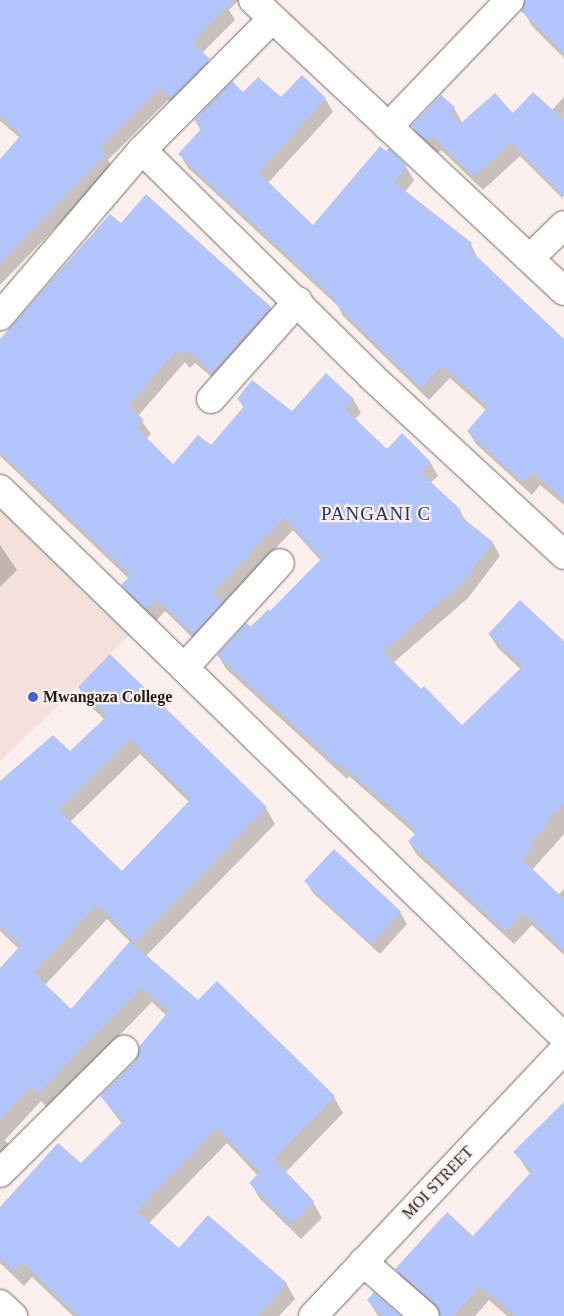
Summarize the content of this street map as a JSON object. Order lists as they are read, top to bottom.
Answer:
{
  "streets": {
    "street": ["MOI STREET"]
  },
  "districts": ["PANGANI C"],
  "places": ["Mwangaza College"]
}
